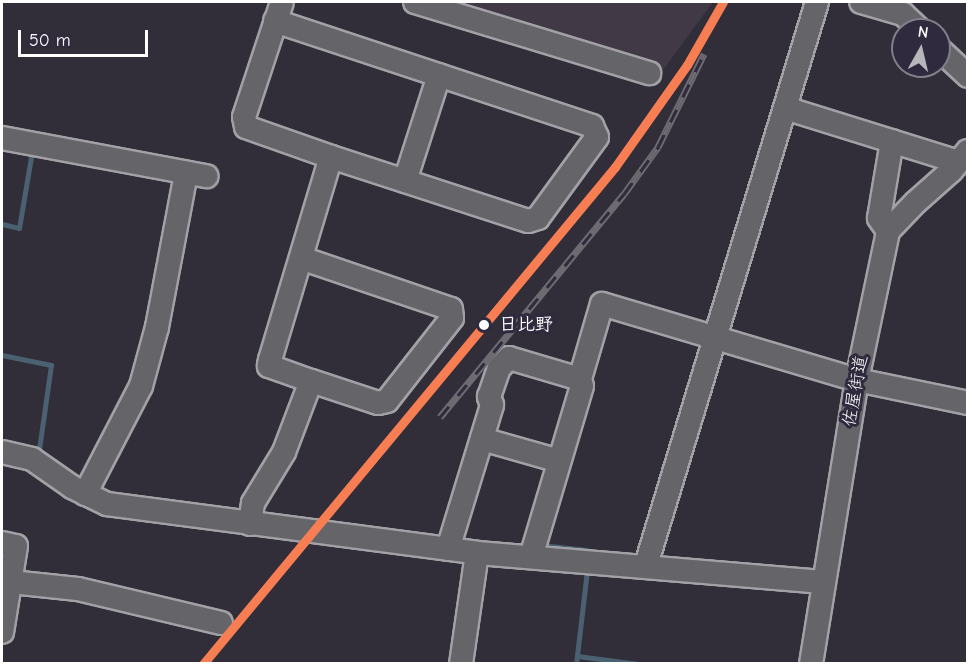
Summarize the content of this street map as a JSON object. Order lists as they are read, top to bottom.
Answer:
{
  "streets": {
    "street": ["佐屋街道"]
  },
  "places": ["日比野"],
  "scale_bar": "50 m",
  "north": "top"
}
